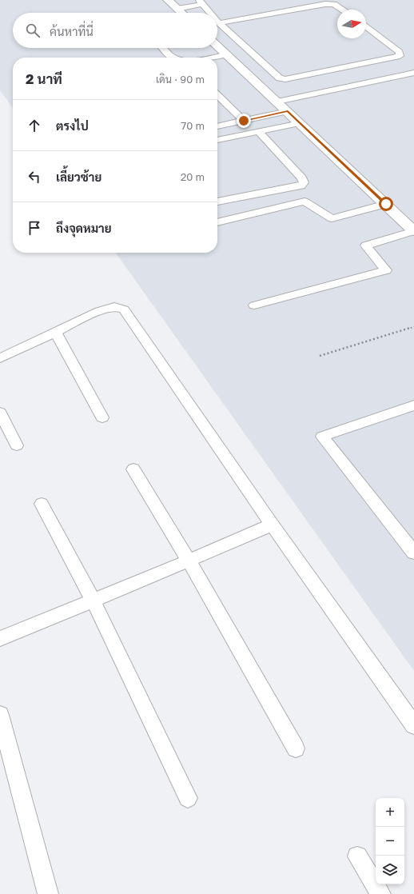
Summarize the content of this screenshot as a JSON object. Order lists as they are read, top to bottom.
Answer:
{
  "north": "right",
  "page": {
    "search": "ค้นหาที่นี่",
    "heading": ["2 นาที", "เดิน · 90 m"],
    "list": [
      ["ตรงไป", "70 m"],
      ["เลี้ยวซ้าย", "20 m"],
      "ถึงจุดหมาย"
    ],
    "map_buttons": ["+", "−"]
  }
}
